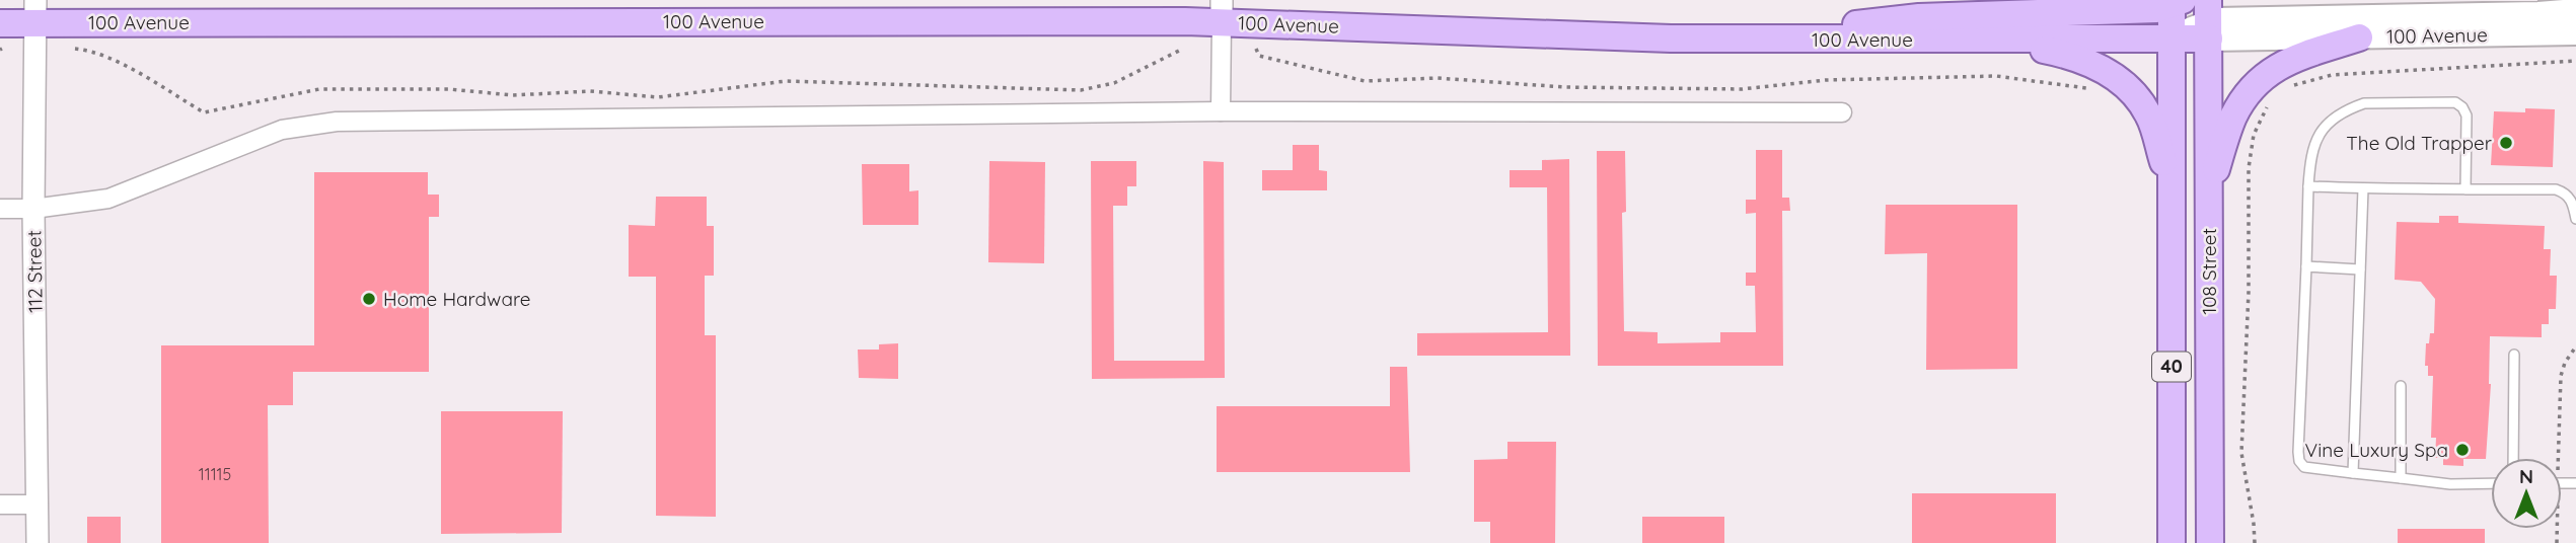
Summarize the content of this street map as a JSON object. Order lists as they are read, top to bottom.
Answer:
{
  "streets": {
    "main road": ["100 Avenue", "108 Street", "40"],
    "street": ["112 Street"]
  },
  "crossings": [
    ["100 Avenue", "112 Street"],
    ["100 Avenue", "108 Street"]
  ],
  "places": ["The Old Trapper", "Home Hardware", "Vine Luxury Spa"],
  "house_numbers": ["11115"],
  "north": "top"
}
